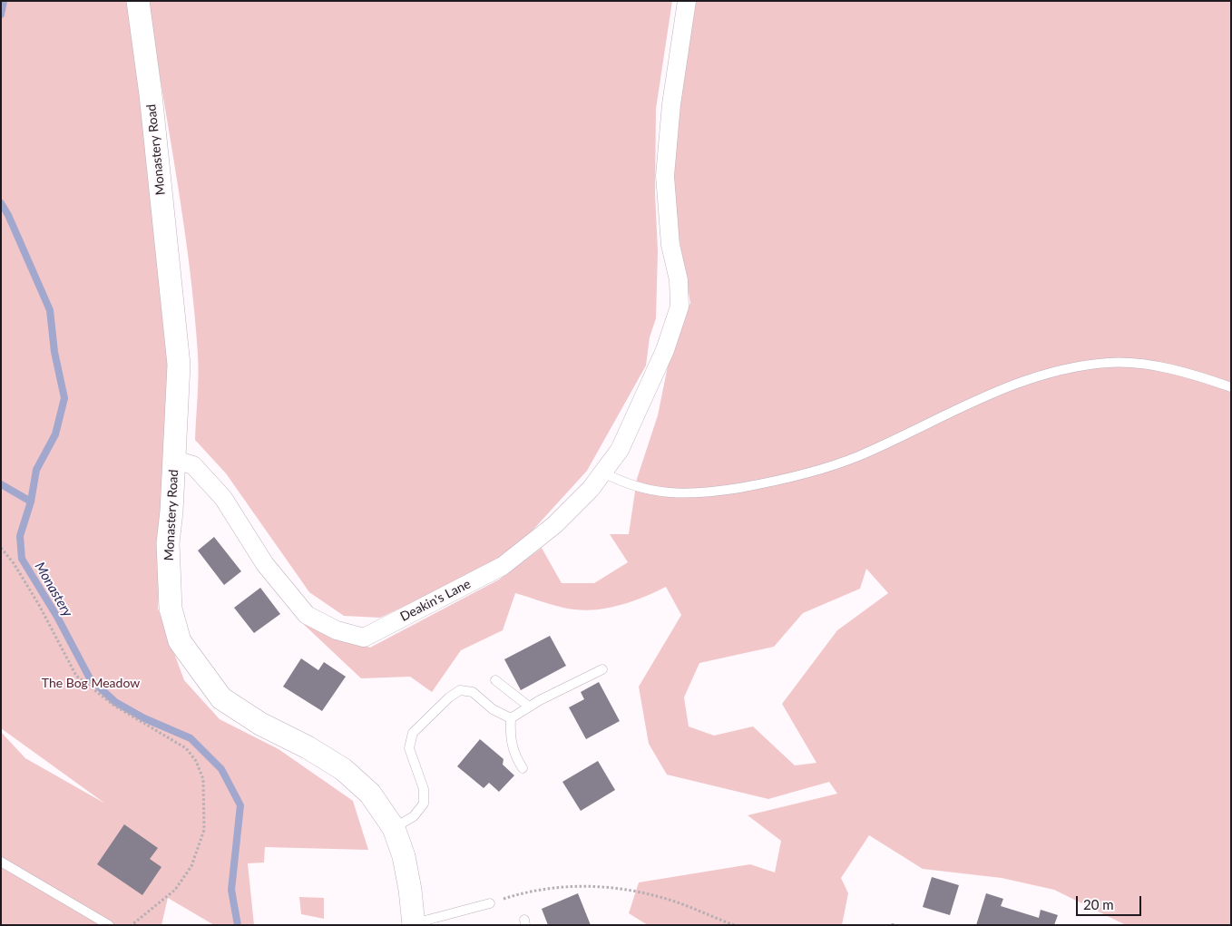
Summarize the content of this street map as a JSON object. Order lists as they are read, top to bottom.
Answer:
{
  "streets": {
    "street": ["Monastery Road", "Deakin's Lane"]
  },
  "crossings": [
    ["Monastery Road", "Deakin's Lane"]
  ],
  "water": ["Monastery"],
  "parks": ["The Bog Meadow"],
  "scale_bar": "20 m"
}
